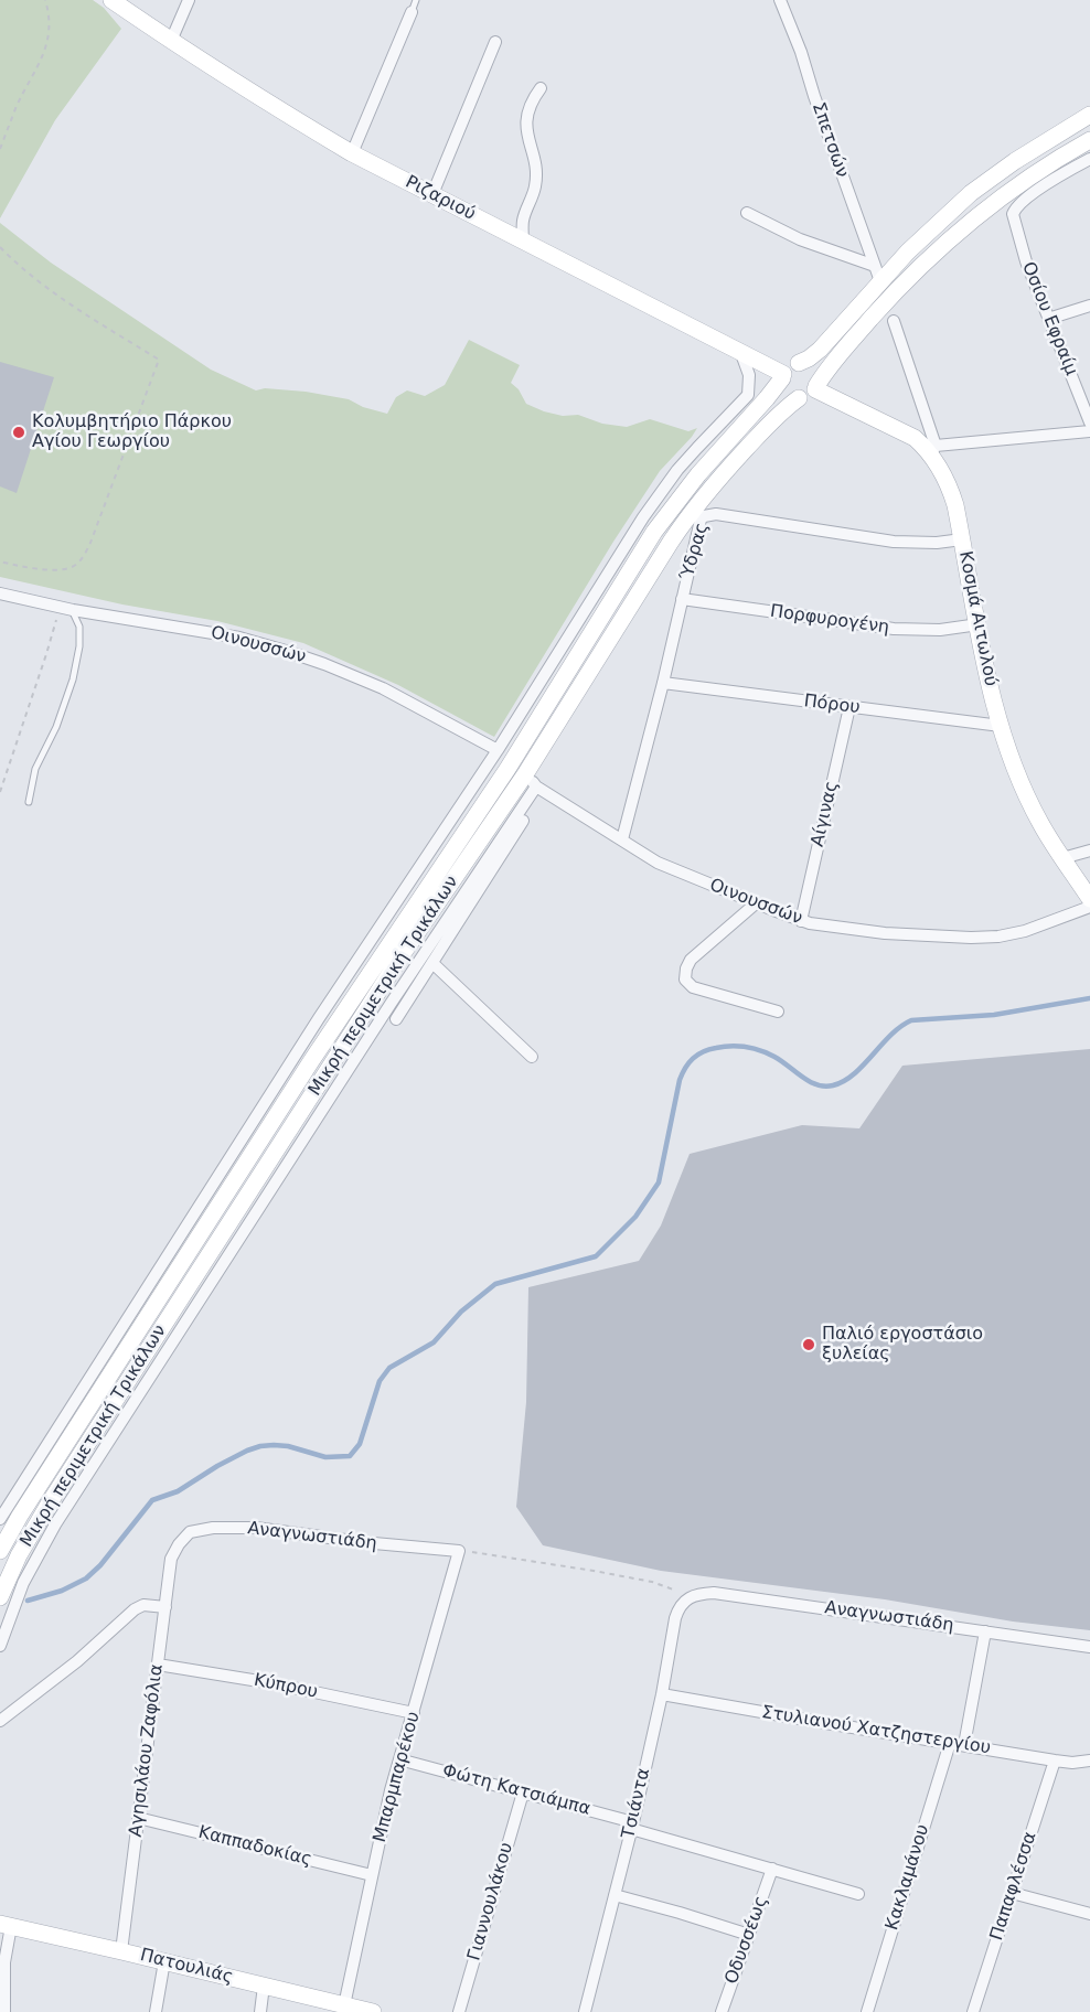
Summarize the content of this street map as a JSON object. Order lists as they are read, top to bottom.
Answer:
{
  "streets": {
    "main road": [
      "Ριζαριού",
      "Κοσμά Αιτωλού",
      "Μικρή περιμετρική Τρικάλων",
      "Πατουλιάς"
    ],
    "street": [
      "Σπετσών",
      "Οσίου Εφραίμ",
      "Ύδρας",
      "Πορφυρογένη",
      "Οινουσσών",
      "Πόρου",
      "Αίγινας",
      "Αναγνωστιάδη",
      "Κύπρου",
      "Στυλιανού Χατζηστεργίου",
      "Αγησιλάου Ζαφόλια",
      "Μπαρμπαρέκου",
      "Φώτη Κατσιάμπα",
      "Τσιάντα",
      "Καππαδοκίας",
      "Κακλαμάνου",
      "Παπαφλέσσα",
      "Γιαννουλάκου",
      "Οδυσσέως"
    ]
  },
  "crossings": [
    ["Σπετσών", "Μικρή περιμετρική Τρικάλων"],
    ["Ριζαριού", "Κοσμά Αιτωλού"],
    ["Ριζαριού", "Μικρή περιμετρική Τρικάλων"],
    ["Ύδρας", "Κοσμά Αιτωλού"],
    ["Ύδρας", "Πορφυρογένη"],
    ["Ύδρας", "Οινουσσών"],
    ["Ύδρας", "Πόρου"],
    ["Κοσμά Αιτωλού", "Πορφυρογένη"],
    ["Κοσμά Αιτωλού", "Πόρου"],
    ["Κοσμά Αιτωλού", "Μικρή περιμετρική Τρικάλων"],
    ["Οινουσσών", "Αίγινας"],
    ["Οινουσσών", "Μικρή περιμετρική Τρικάλων"],
    ["Πόρου", "Αίγινας"],
    ["Αναγνωστιάδη", "Αγησιλάου Ζαφόλια"],
    ["Αναγνωστιάδη", "Μπαρμπαρέκου"],
    ["Αναγνωστιάδη", "Τσιάντα"],
    ["Κύπρου", "Αγησιλάου Ζαφόλια"],
    ["Κύπρου", "Μπαρμπαρέκου"],
    ["Στυλιανού Χατζηστεργίου", "Τσιάντα"],
    ["Στυλιανού Χατζηστεργίου", "Κακλαμάνου"],
    ["Στυλιανού Χατζηστεργίου", "Παπαφλέσσα"],
    ["Αγησιλάου Ζαφόλια", "Καππαδοκίας"],
    ["Αγησιλάου Ζαφόλια", "Πατουλιάς"],
    ["Μπαρμπαρέκου", "Φώτη Κατσιάμπα"],
    ["Μπαρμπαρέκου", "Καππαδοκίας"],
    ["Μπαρμπαρέκου", "Πατουλιάς"],
    ["Φώτη Κατσιάμπα", "Τσιάντα"],
    ["Φώτη Κατσιάμπα", "Γιαννουλάκου"],
    ["Φώτη Κατσιάμπα", "Οδυσσέως"]
  ],
  "places": ["Κολυμβητήριο Πάρκου Αγίου Γεωργίου", "Παλιό εργοστάσιο ξυλείας"]
}
